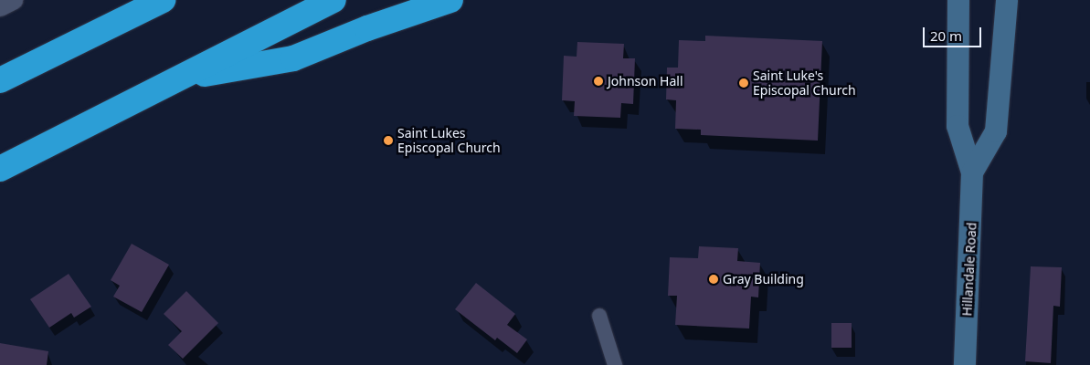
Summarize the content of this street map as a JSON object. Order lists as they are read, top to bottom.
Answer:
{
  "streets": {
    "main road": ["Hillandale Road"]
  },
  "places": [
    "Johnson Hall",
    "Saint Luke's Episcopal Church",
    "Saint Lukes Episcopal Church",
    "Gray Building"
  ],
  "scale_bar": "20 m"
}
